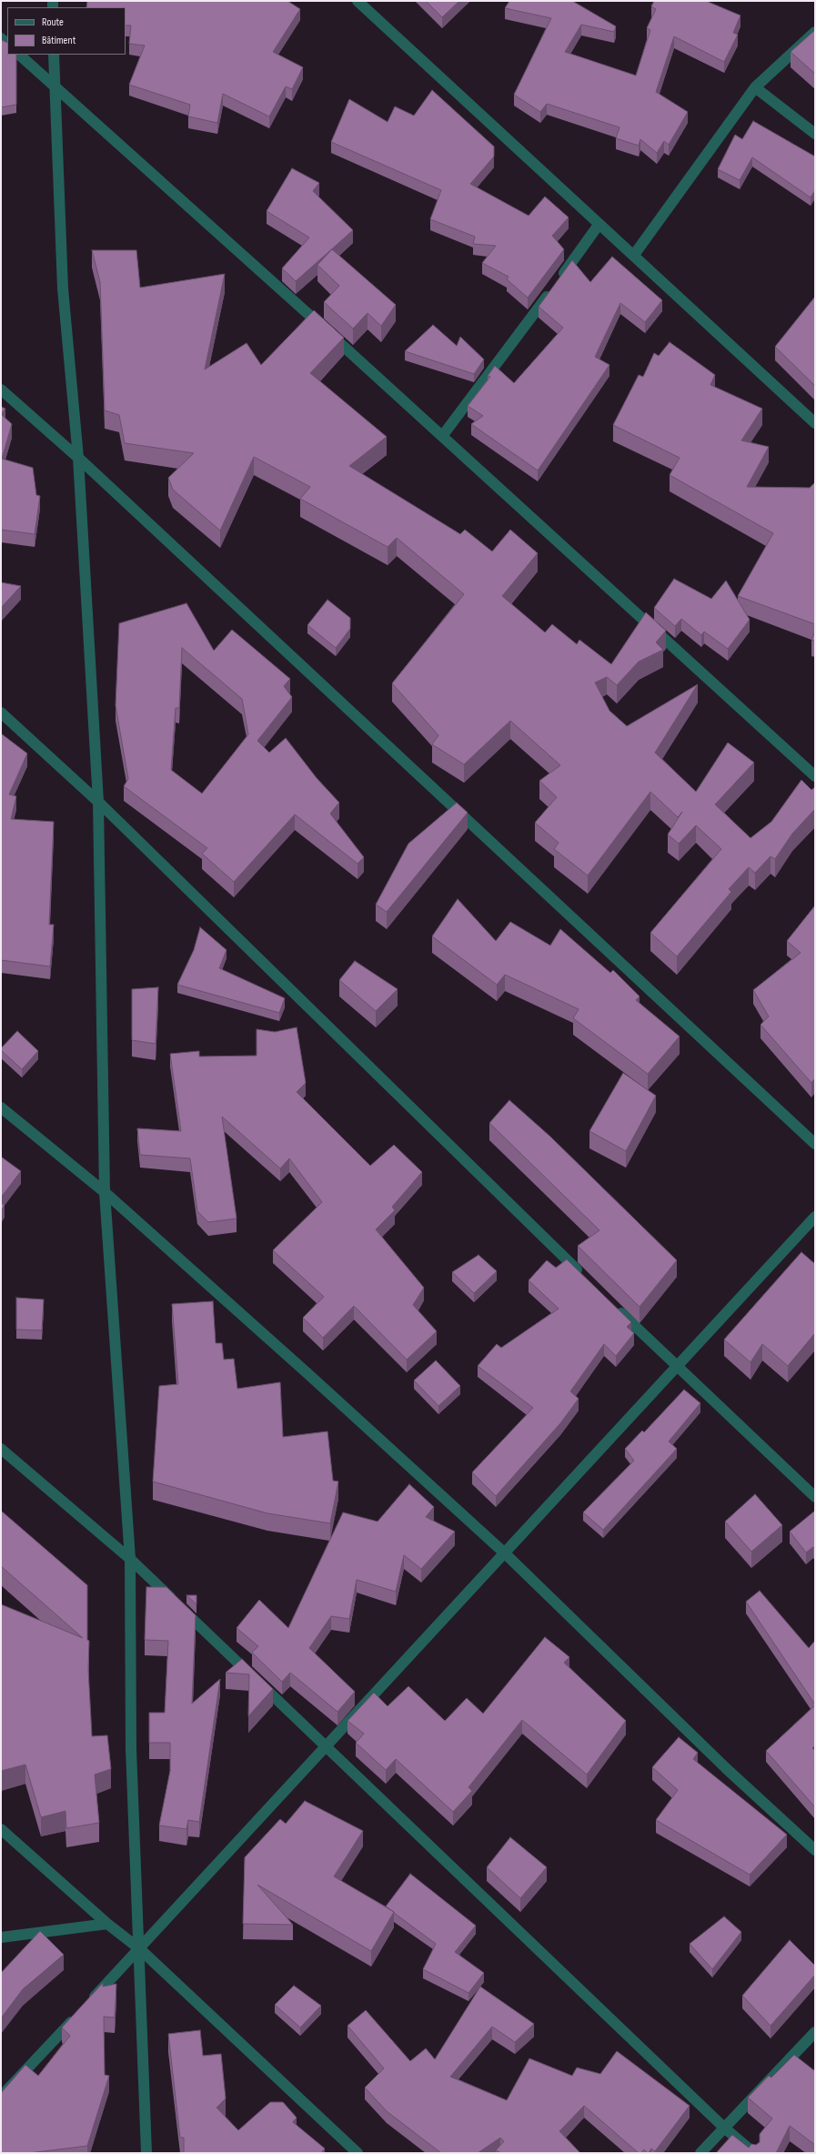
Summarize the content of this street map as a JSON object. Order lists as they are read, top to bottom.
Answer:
{
  "legend": ["Route", "Bâtiment"]
}
